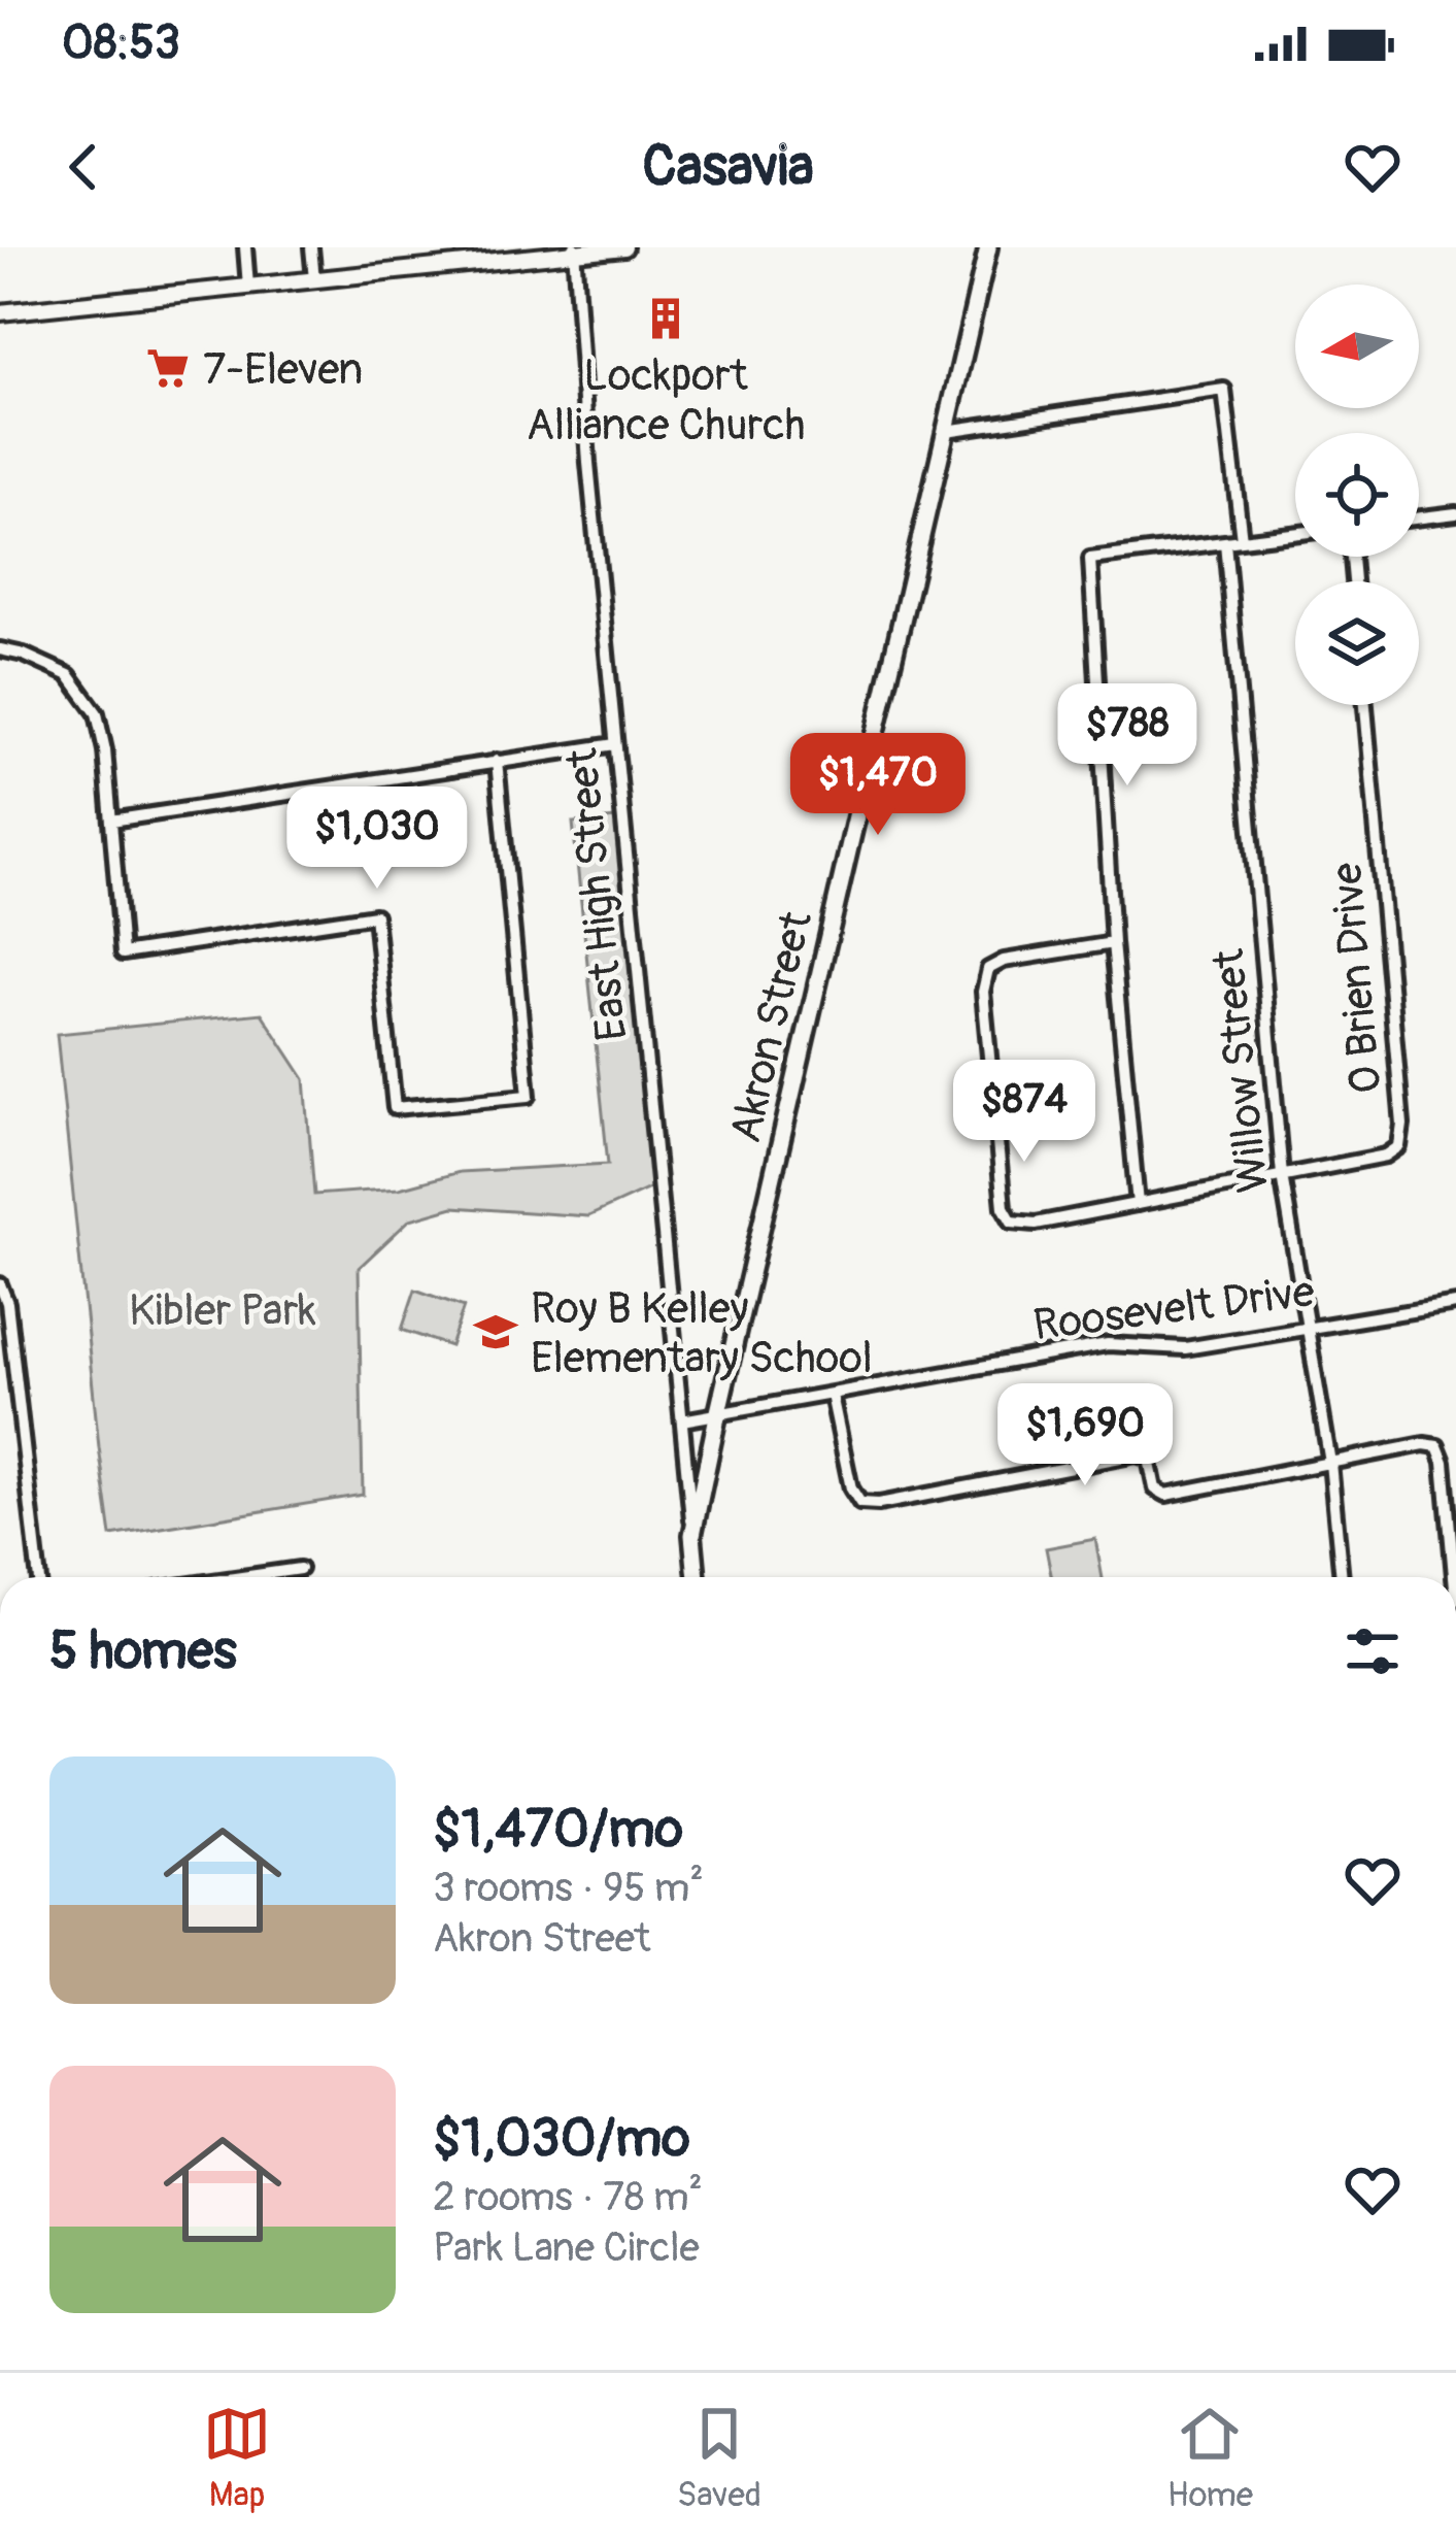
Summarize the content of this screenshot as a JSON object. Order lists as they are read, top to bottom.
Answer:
{
  "streets": {
    "main road": ["Akron Street"],
    "street": [
      "East High Street",
      "O Brien Drive",
      "Willow Street",
      "Roosevelt Drive"
    ]
  },
  "crossings": [
    ["East High Street", "Akron Street"],
    ["East High Street", "Roosevelt Drive"],
    ["O Brien Drive", "Willow Street"],
    ["Akron Street", "Roosevelt Drive"],
    ["Willow Street", "Roosevelt Drive"]
  ],
  "parks": ["Kibler Park"],
  "places": {
    "building": ["Lockport Alliance Church"],
    "supermarket": ["7-Eleven"],
    "school or university": ["Roy B Kelley Elementary School"]
  },
  "north": "left",
  "page": {
    "status": "08:53",
    "header": "Casavia",
    "price": [
      "$788",
      "$1,470",
      "$1,030",
      "$874",
      "$1,690"
    ],
    "heading": "5 homes",
    "list": [
      {
        "name": "$1,470/mo",
        "note": "3 rooms · 95 m² · Akron Street"
      },
      {
        "name": "$1,030/mo",
        "note": "2 rooms · 78 m² · Park Lane Circle"
      }
    ],
    "tabs": ["Map", "Saved", "Home"]
  }
}
